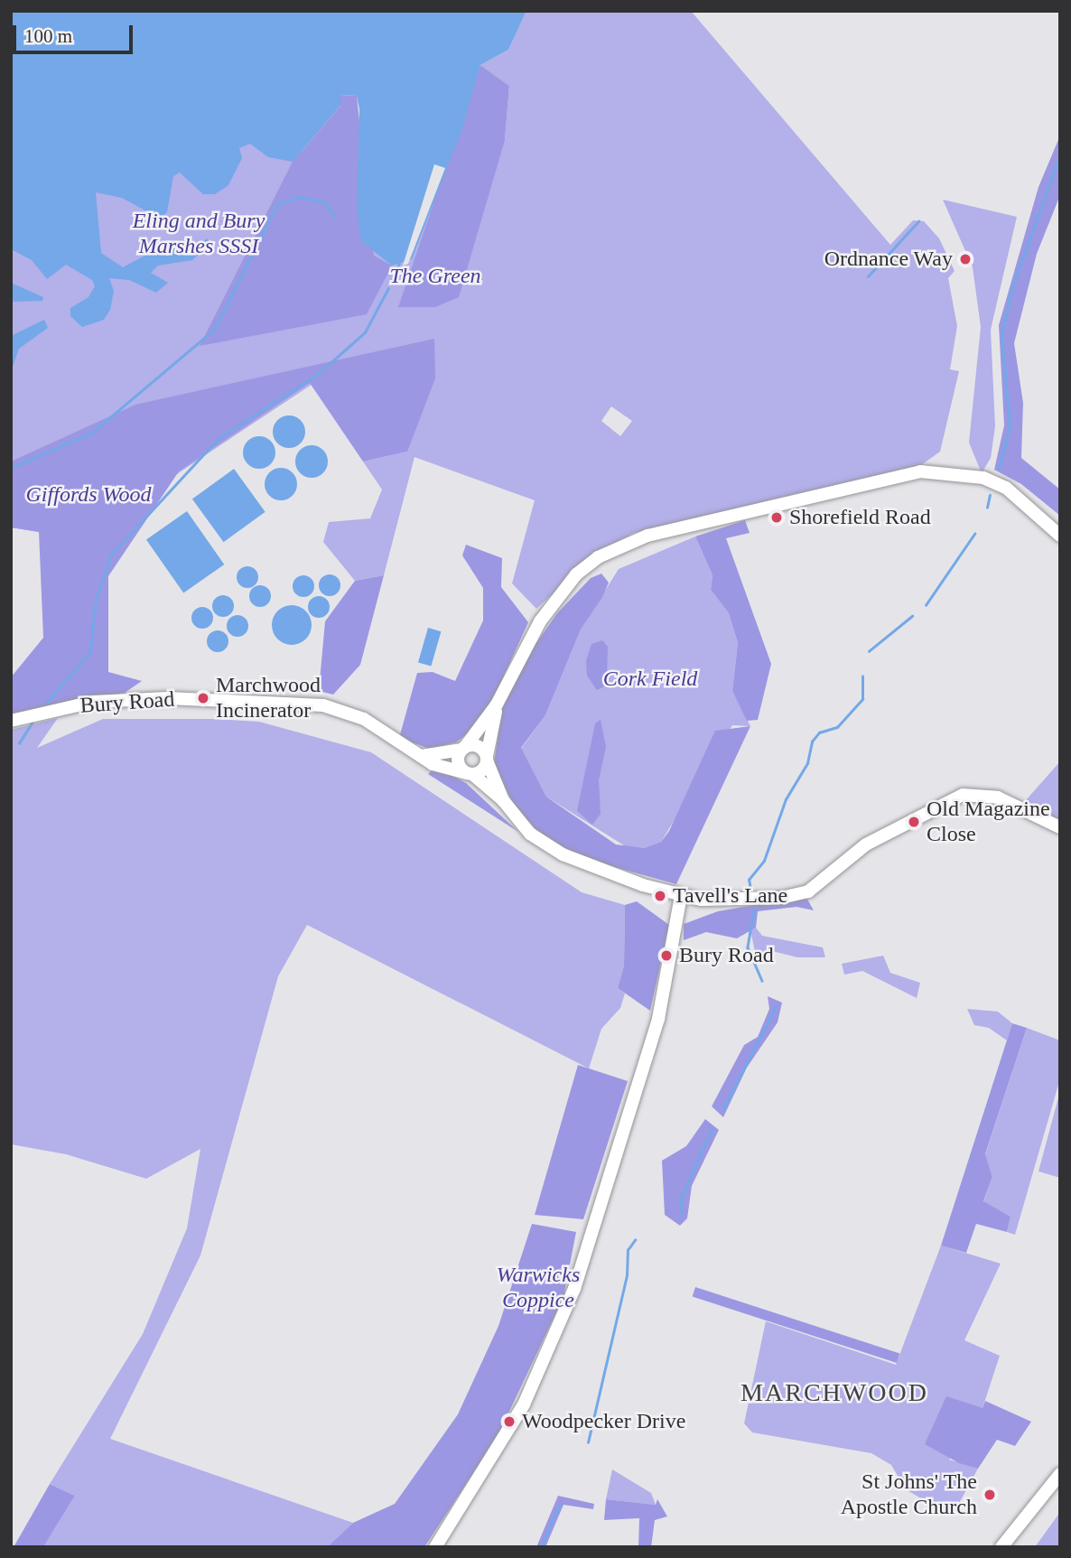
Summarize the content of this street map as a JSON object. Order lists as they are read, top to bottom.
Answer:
{
  "streets": {
    "street": ["Bury Road"]
  },
  "districts": ["MARCHWOOD"],
  "parks": [
    "Eling and Bury Marshes SSSI",
    "The Green",
    "Giffords Wood",
    "Cork Field",
    "Warwicks Coppice"
  ],
  "places": [
    "Ordnance Way",
    "Shorefield Road",
    "Marchwood Incinerator",
    "Old Magazine Close",
    "Tavell's Lane",
    "Bury Road",
    "Woodpecker Drive",
    "St Johns' The Apostle Church"
  ],
  "scale_bar": "100 m"
}
